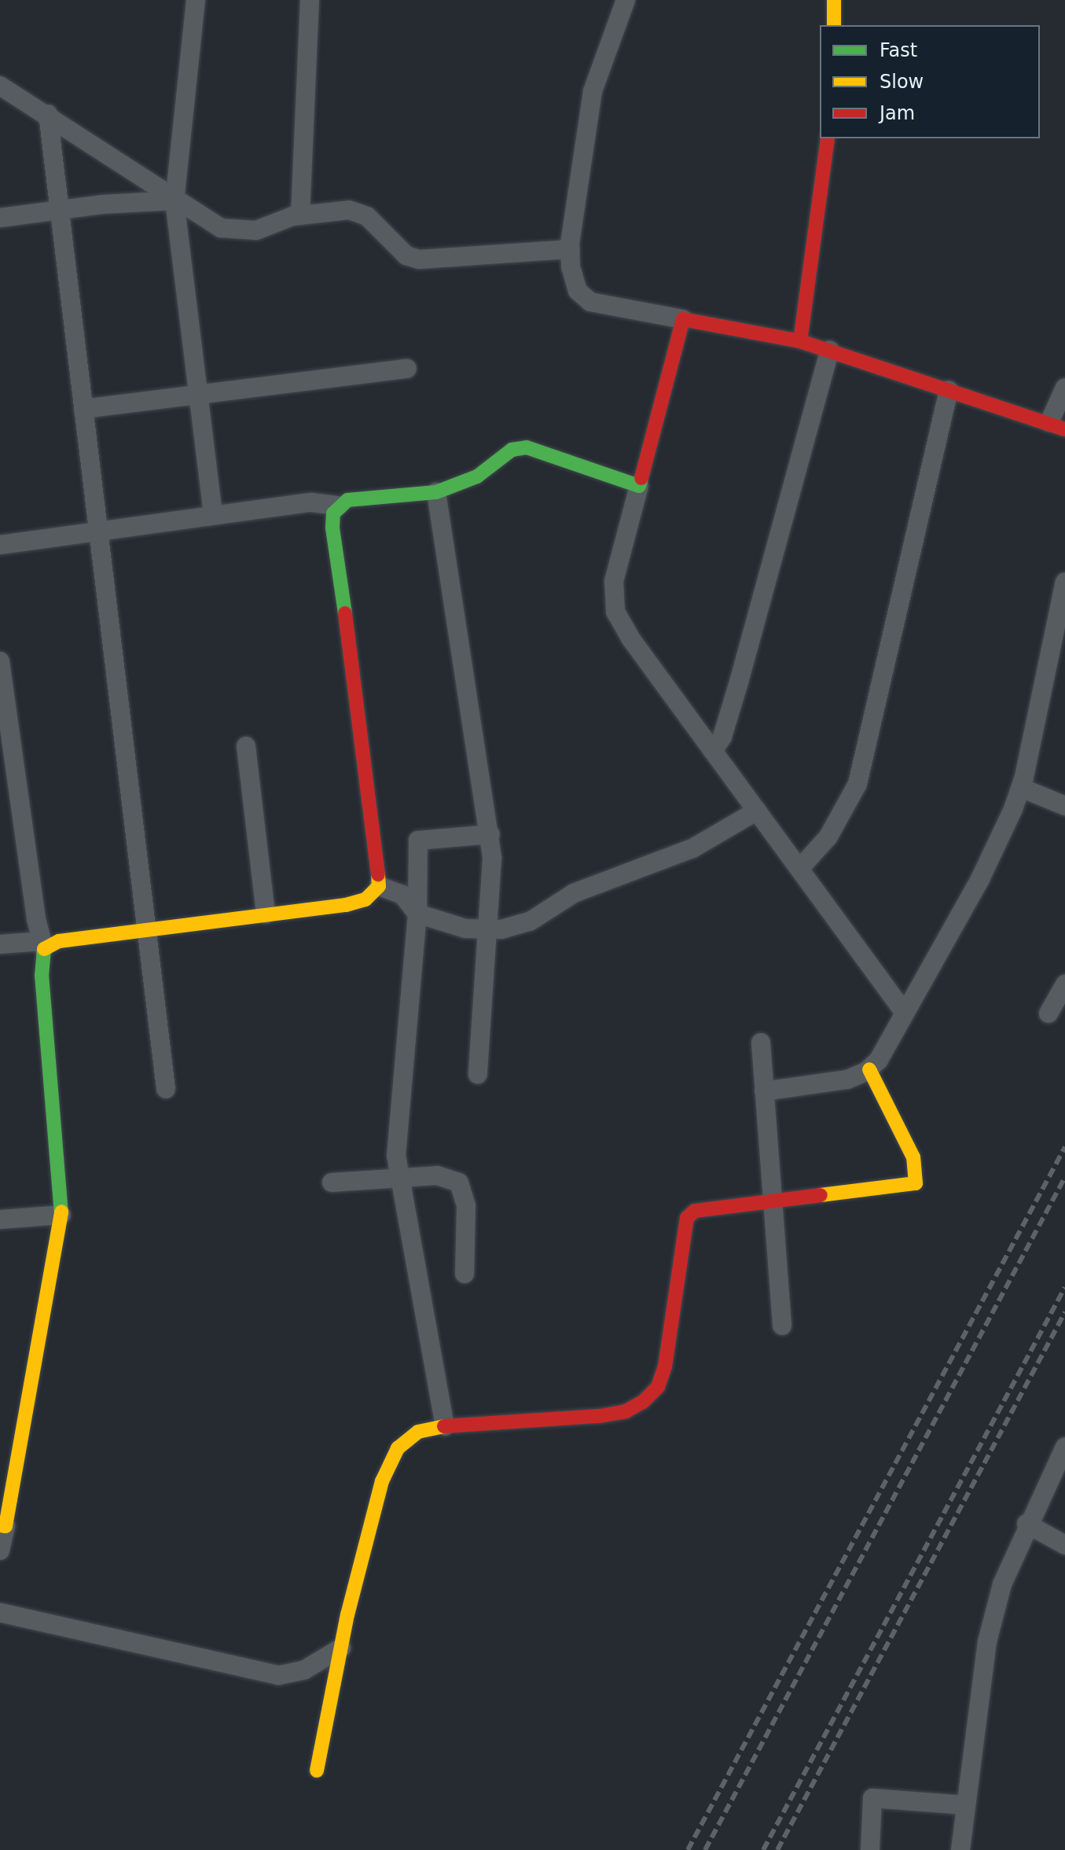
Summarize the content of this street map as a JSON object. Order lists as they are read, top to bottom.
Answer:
{
  "legend": ["Fast", "Slow", "Jam"]
}
